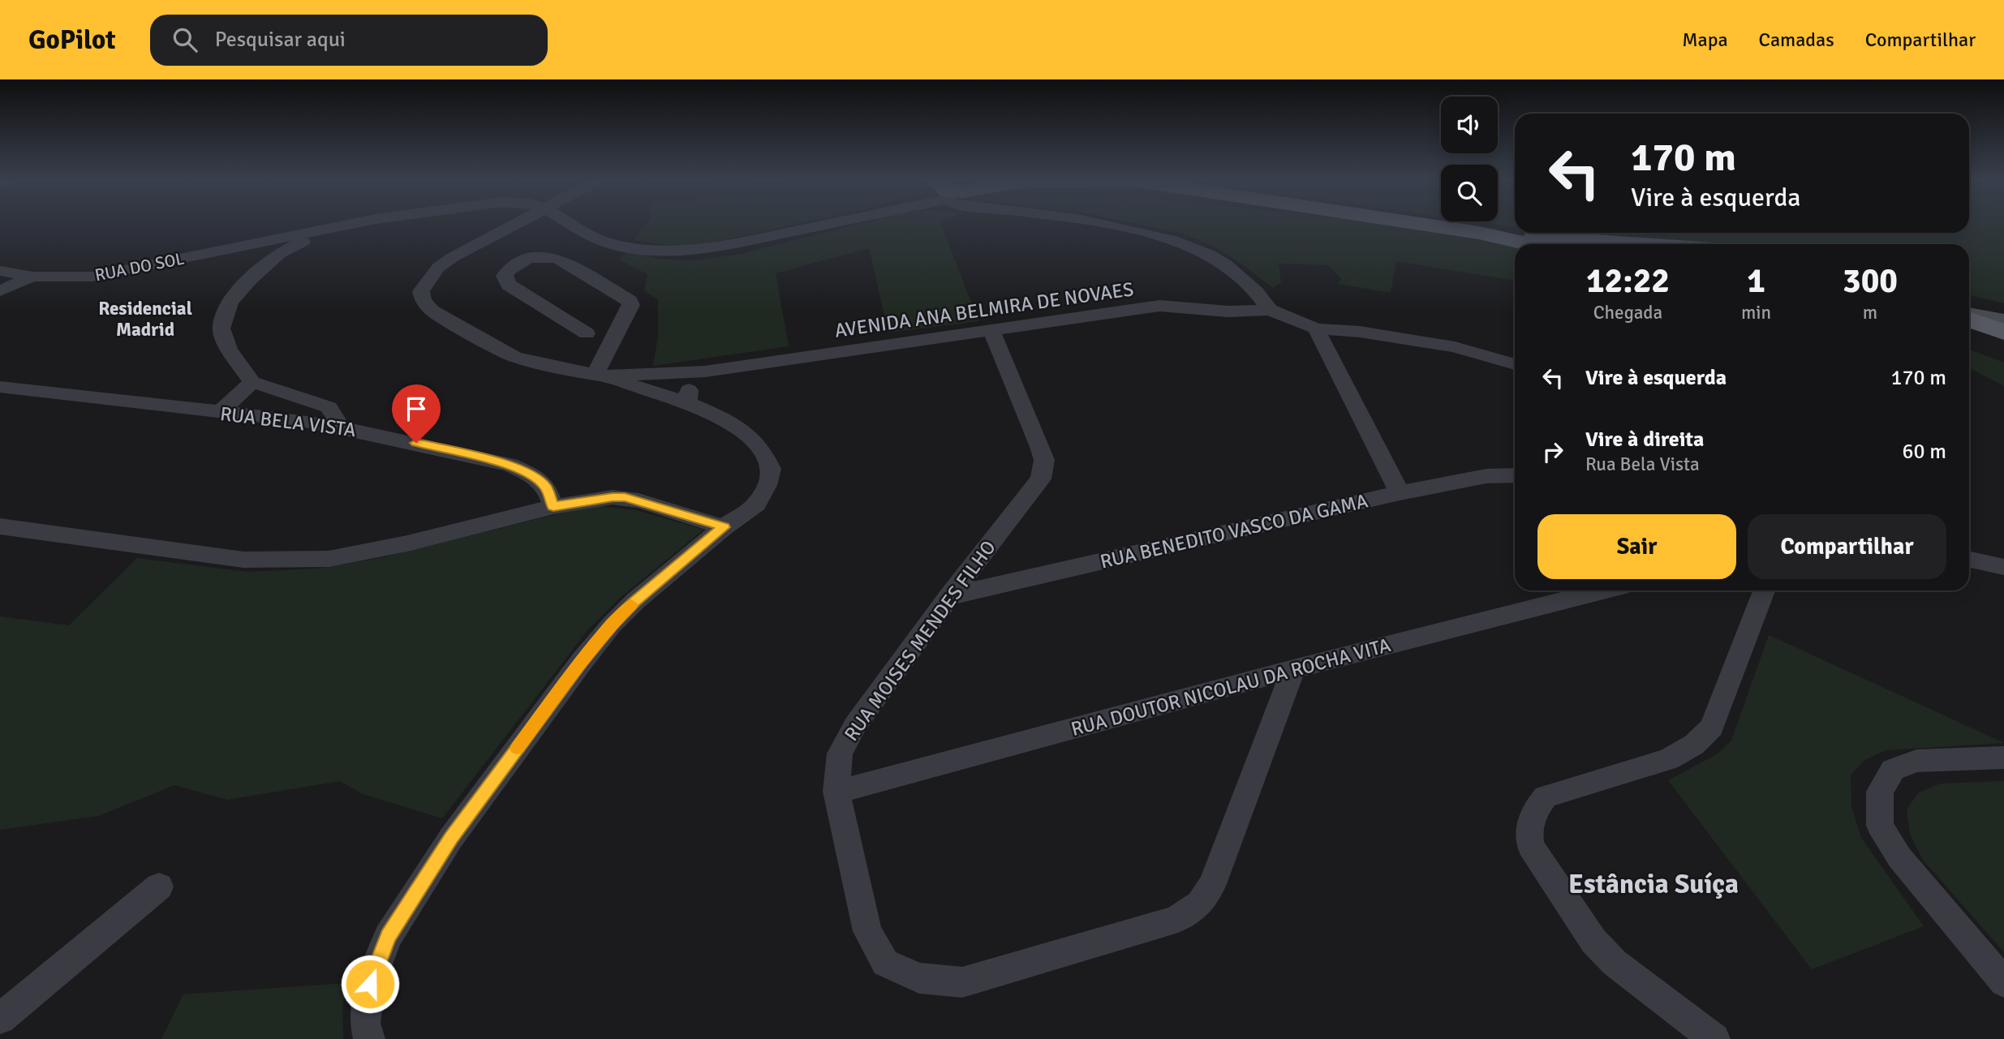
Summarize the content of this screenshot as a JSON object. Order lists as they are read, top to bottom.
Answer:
{
  "streets": {
    "street": [
      "RUA DO SOL",
      "AVENIDA ANA BELMIRA DE NOVAES",
      "RUA BELA VISTA",
      "RUA BENEDITO VASCO DA GAMA",
      "RUA MOISES MENDES FILHO",
      "RUA DOUTOR NICOLAU DA ROCHA VITA"
    ]
  },
  "crossings": [
    ["AVENIDA ANA BELMIRA DE NOVAES", "RUA MOISES MENDES FILHO"],
    ["RUA BENEDITO VASCO DA GAMA", "RUA MOISES MENDES FILHO"],
    ["RUA MOISES MENDES FILHO", "RUA DOUTOR NICOLAU DA ROCHA VITA"]
  ],
  "districts": ["Residencial Madrid", "Estância Suíça"],
  "page": {
    "header": "GoPilot",
    "search": "Pesquisar aqui",
    "nav": ["Mapa", "Camadas", "Compartilhar"],
    "turn": ["170 m", "Vire à esquerda"],
    "eta": [
      "12:22",
      "Chegada",
      "1",
      "min",
      "300",
      "m"
    ],
    "list": [
      {
        "name": "Vire à esquerda",
        "value": "170 m"
      },
      {
        "name": "Vire à direita",
        "note": "Rua Bela Vista",
        "value": "60 m"
      }
    ],
    "buttons": ["Sair", "Compartilhar"]
  }
}
